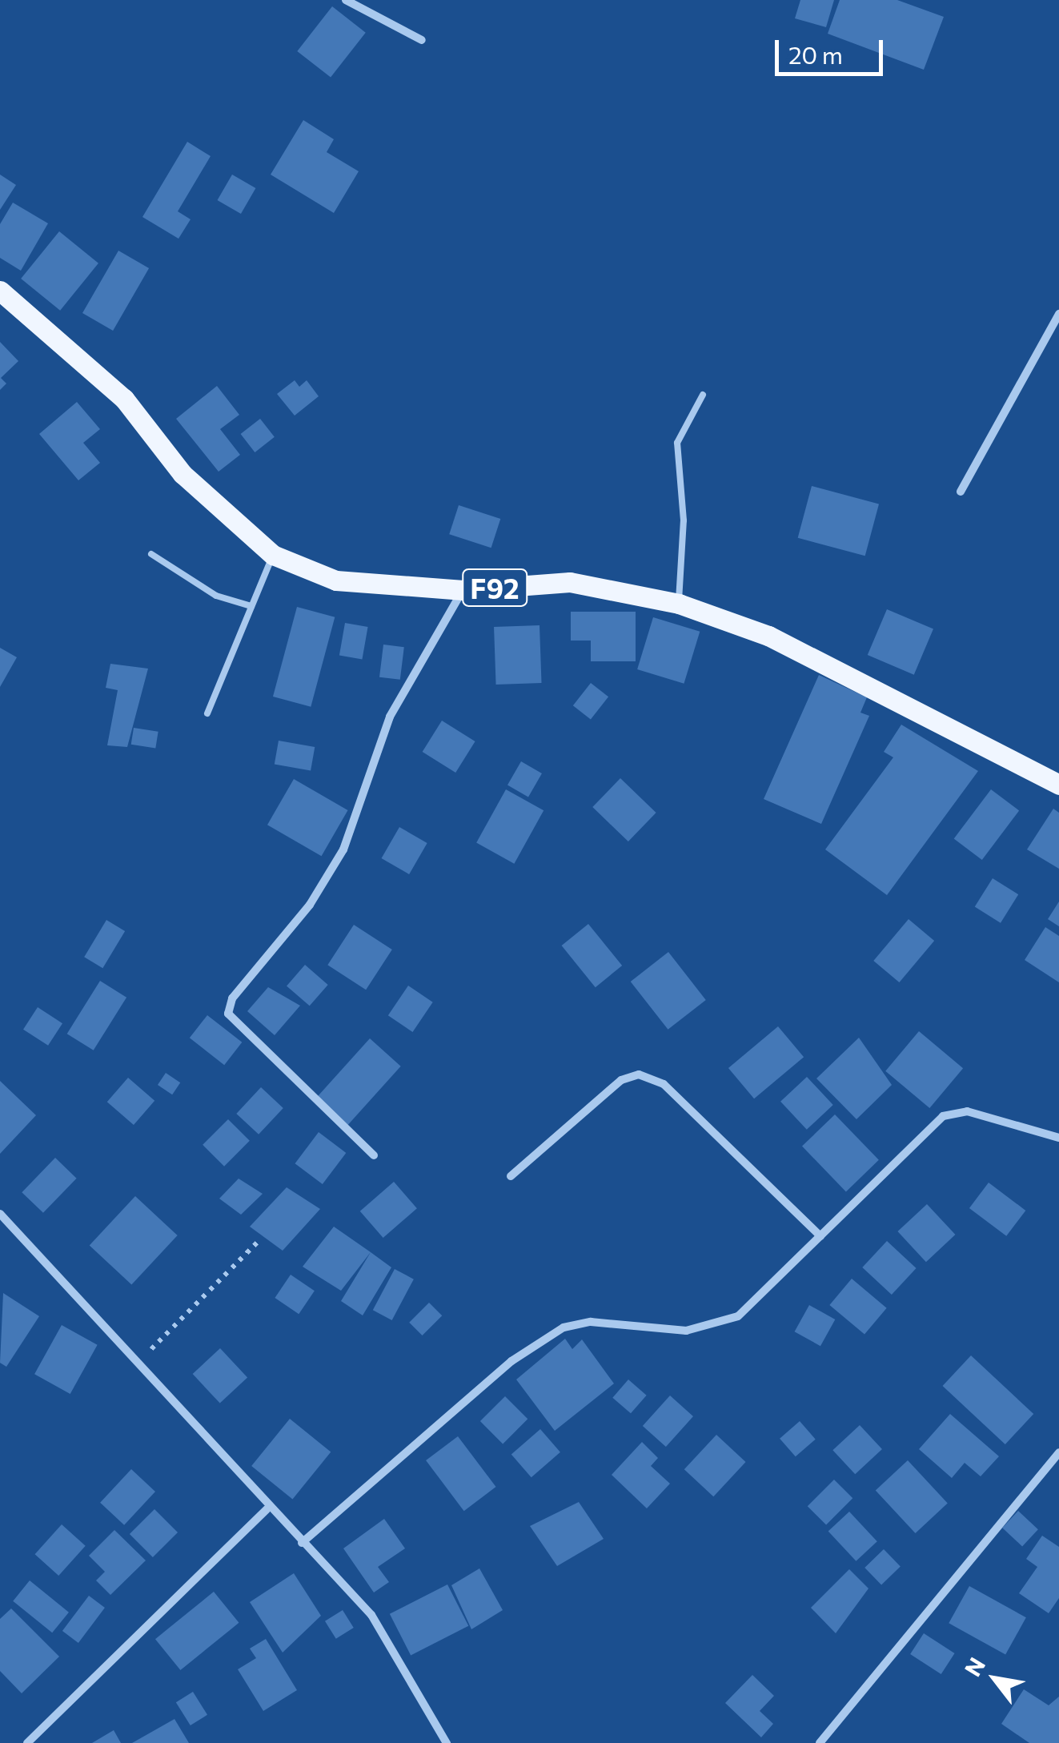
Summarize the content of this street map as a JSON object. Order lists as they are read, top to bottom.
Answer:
{
  "streets": {
    "main road": ["F92"]
  },
  "scale_bar": "20 m",
  "north": "top left"
}
